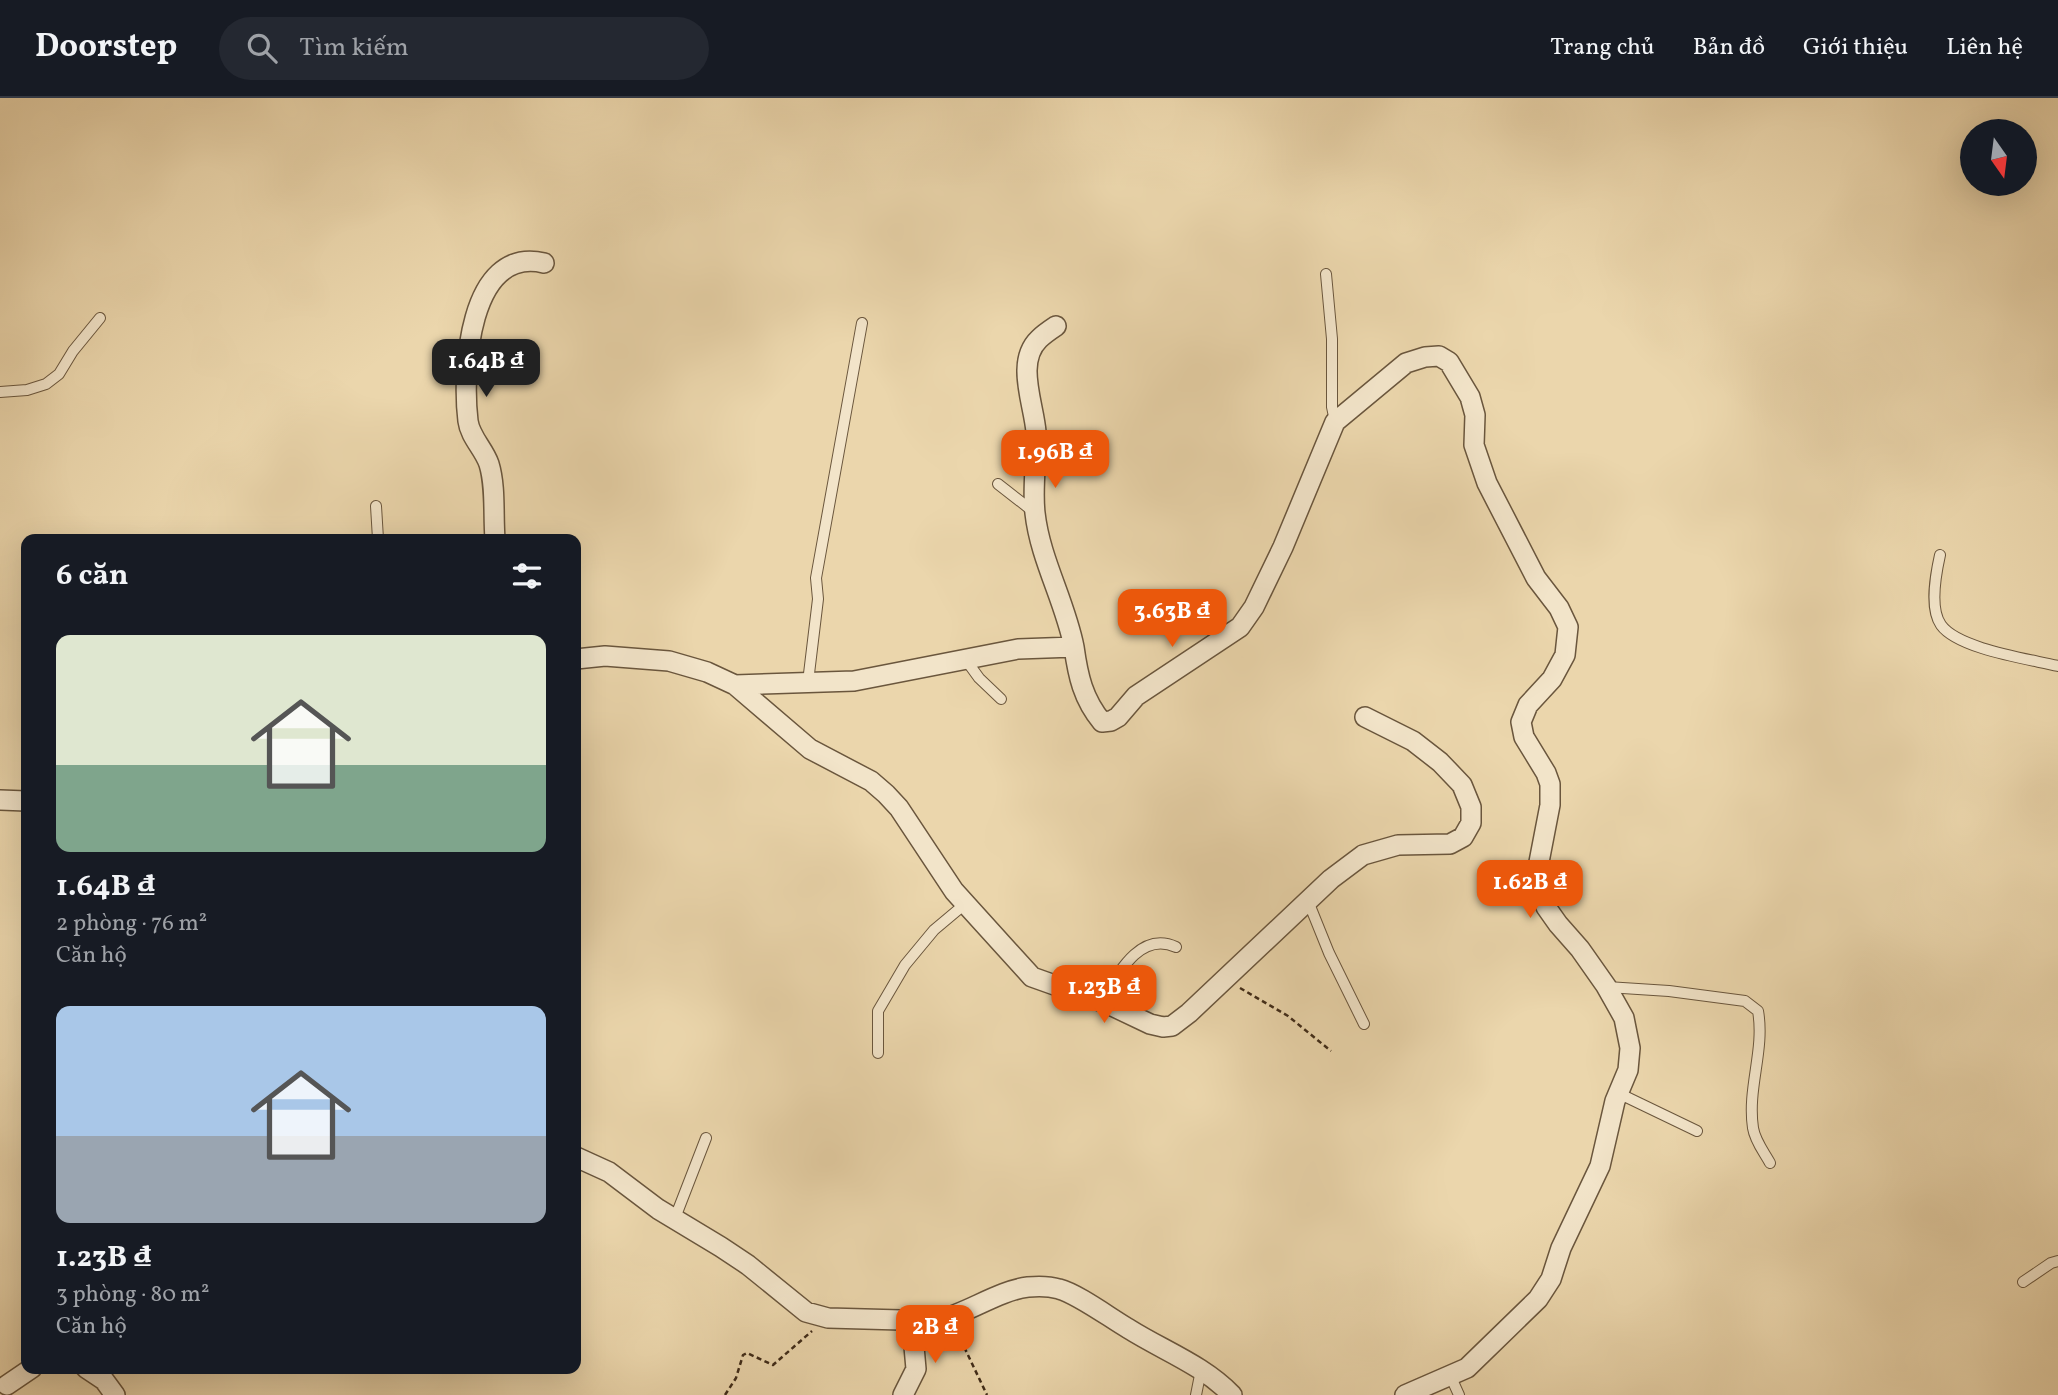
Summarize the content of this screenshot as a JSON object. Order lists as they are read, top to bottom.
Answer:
{
  "north": "bottom",
  "page": {
    "header": "Doorstep",
    "search": "Tìm kiếm",
    "nav": [
      "Trang chủ",
      "Bản đồ",
      "Giới thiệu",
      "Liên hệ"
    ],
    "price": [
      "1.64B ₫",
      "1.96B ₫",
      "3.63B ₫",
      "1.62B ₫",
      "1.23B ₫",
      "2B ₫"
    ],
    "heading": "6 căn",
    "list": [
      {
        "name": "1.64B ₫",
        "note": "2 phòng · 76 m² · Căn hộ"
      },
      {
        "name": "1.23B ₫",
        "note": "3 phòng · 80 m² · Căn hộ"
      }
    ]
  }
}
